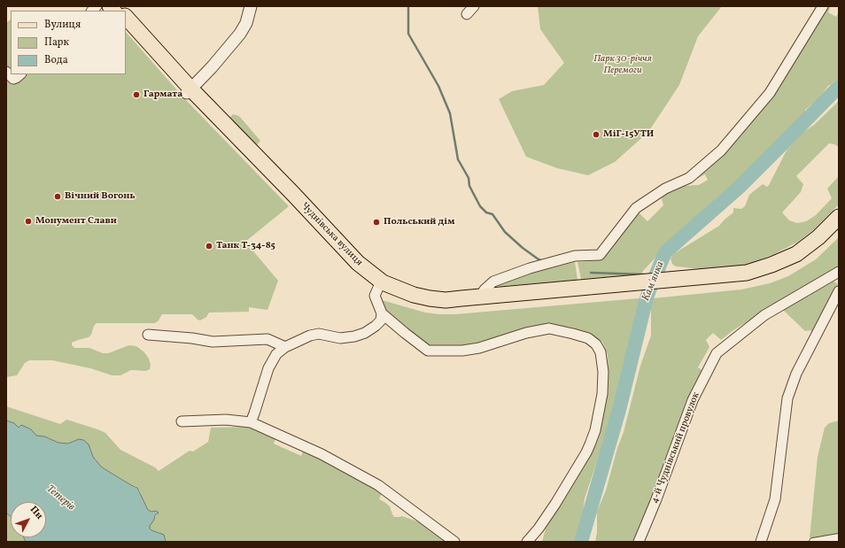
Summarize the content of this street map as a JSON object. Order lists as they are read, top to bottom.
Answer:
{
  "streets": {
    "main road": ["Чуднівська вулиця"],
    "street": ["4-й Чуднівський провулок"]
  },
  "water": ["Кам'янка", "Тетерів"],
  "parks": ["Парк 30-річчя Перемоги"],
  "places": [
    "Гармата",
    "МіГ-15УТИ",
    "Вічний Вогонь",
    "Монумент Слави",
    "Польський дім",
    "Танк Т-34-85"
  ],
  "legend": ["Вулиця", "Парк", "Вода"],
  "north": "top right"
}
